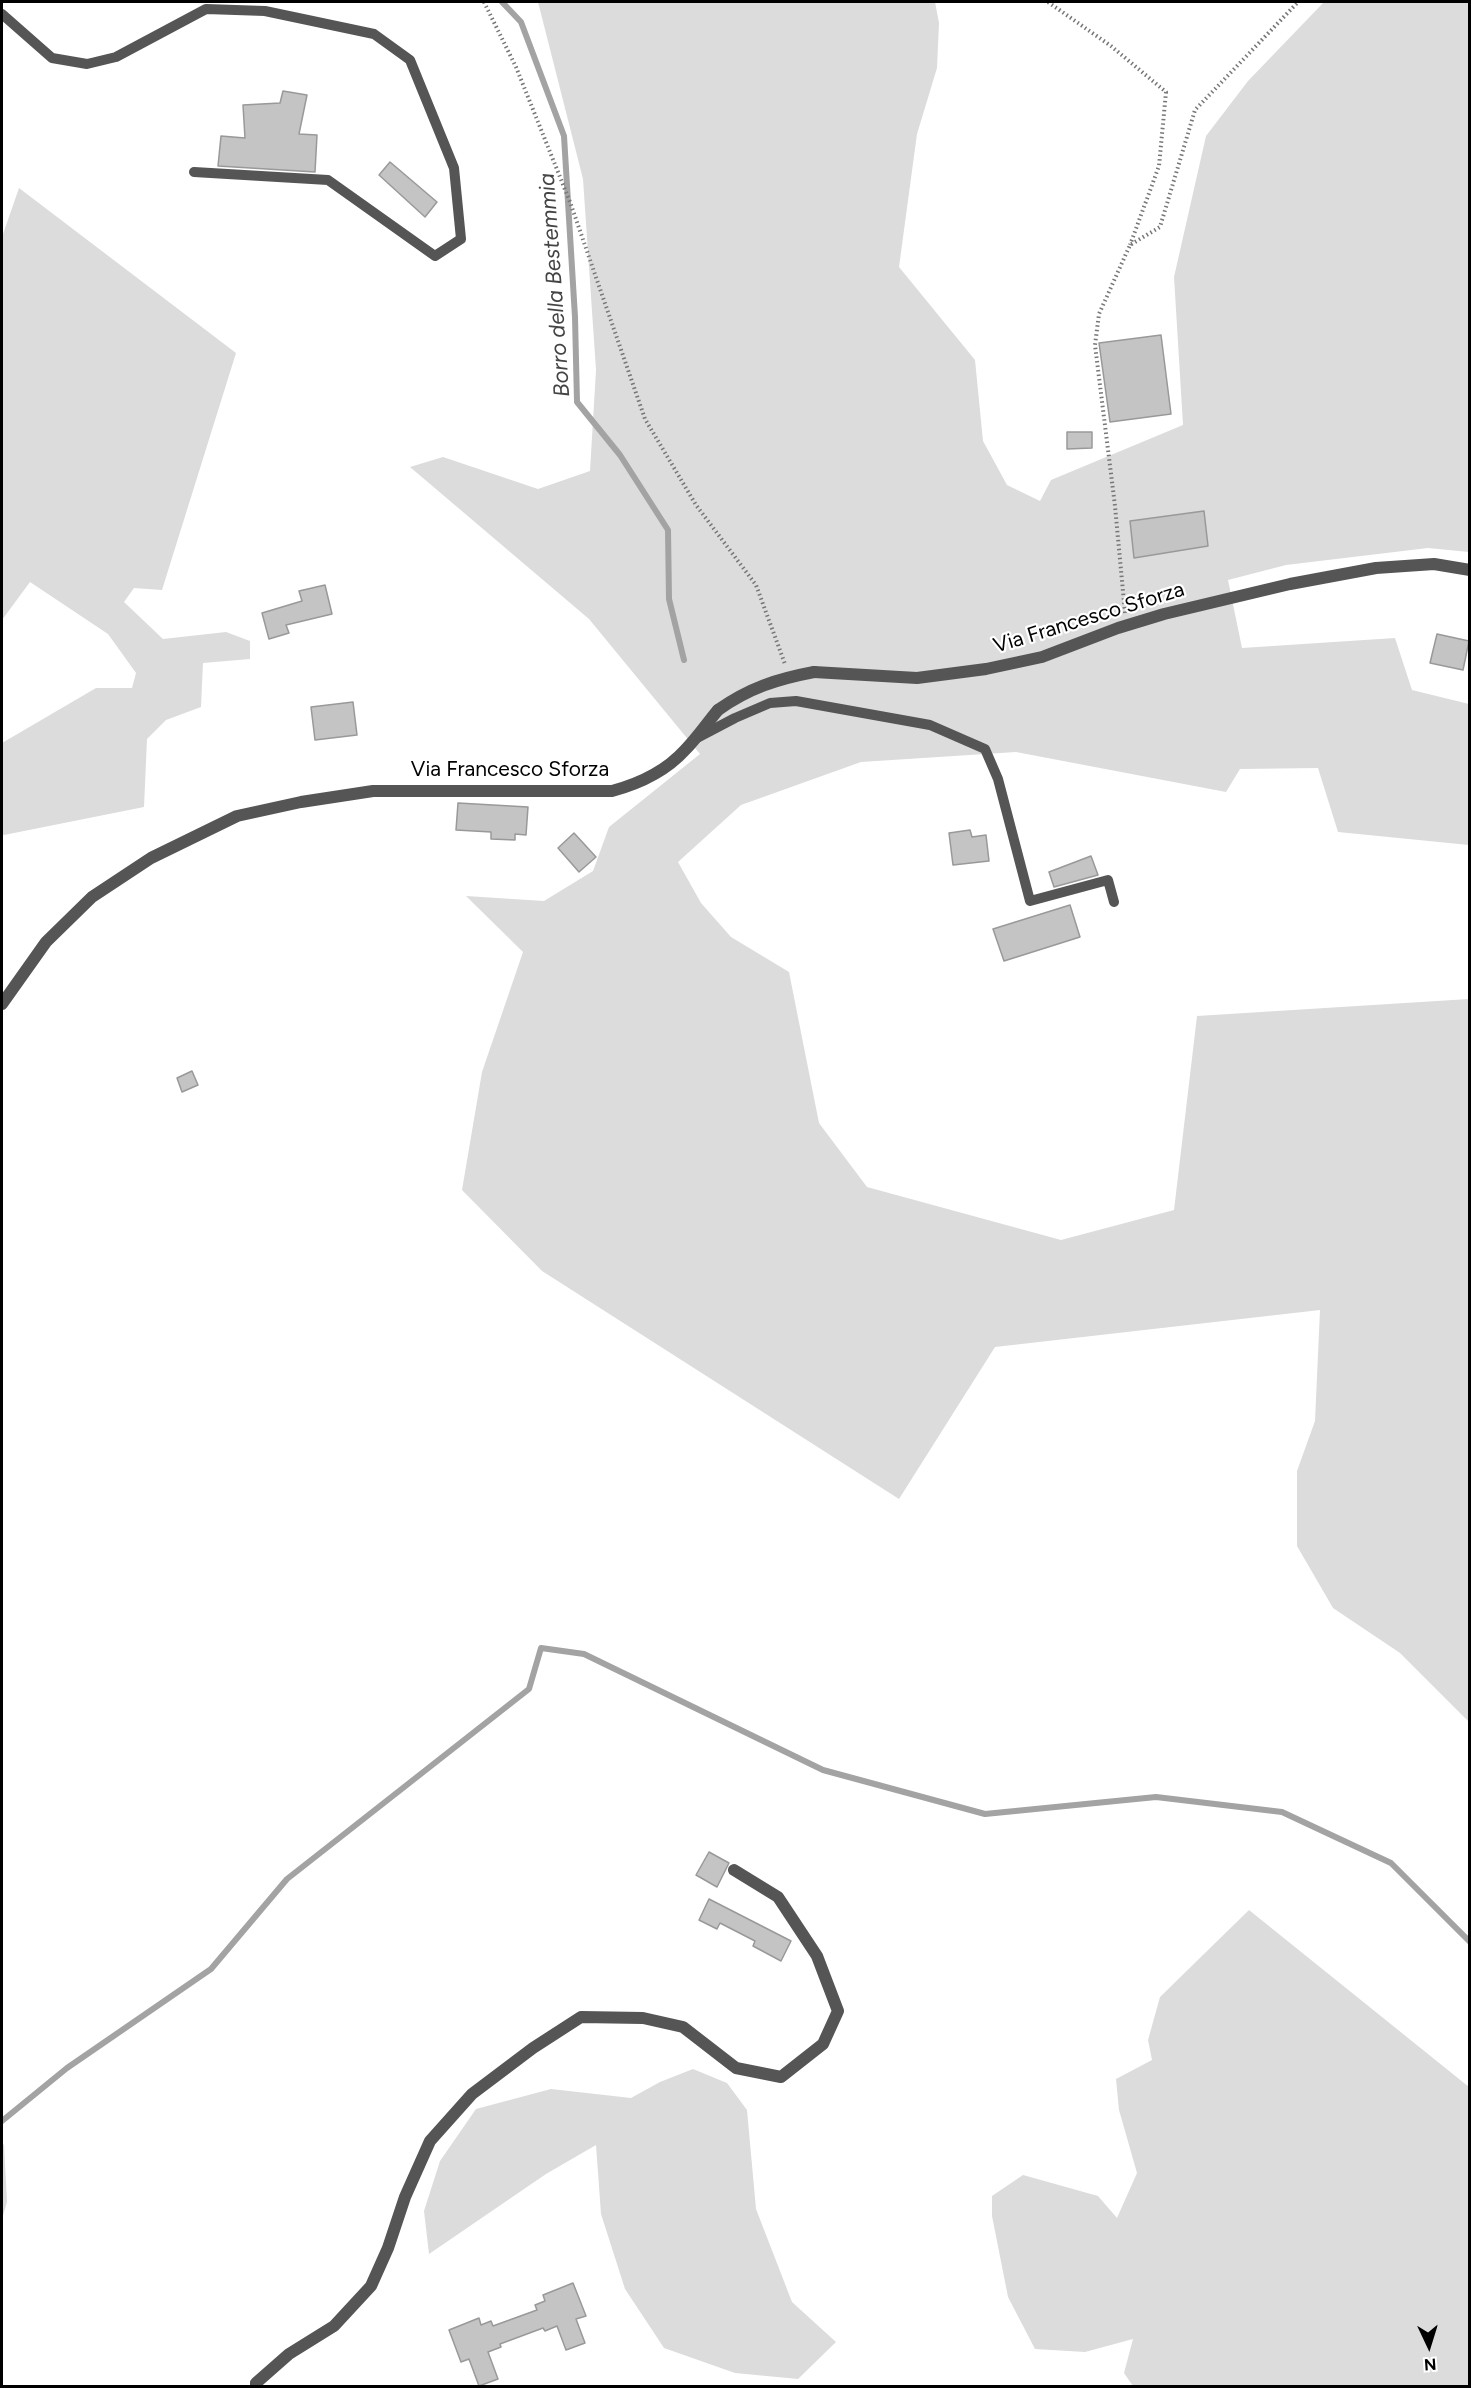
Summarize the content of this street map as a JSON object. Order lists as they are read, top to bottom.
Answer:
{
  "streets": {
    "street": ["Via Francesco Sforza"]
  },
  "water": ["Borro della Bestemmia"],
  "north": "bottom"
}
